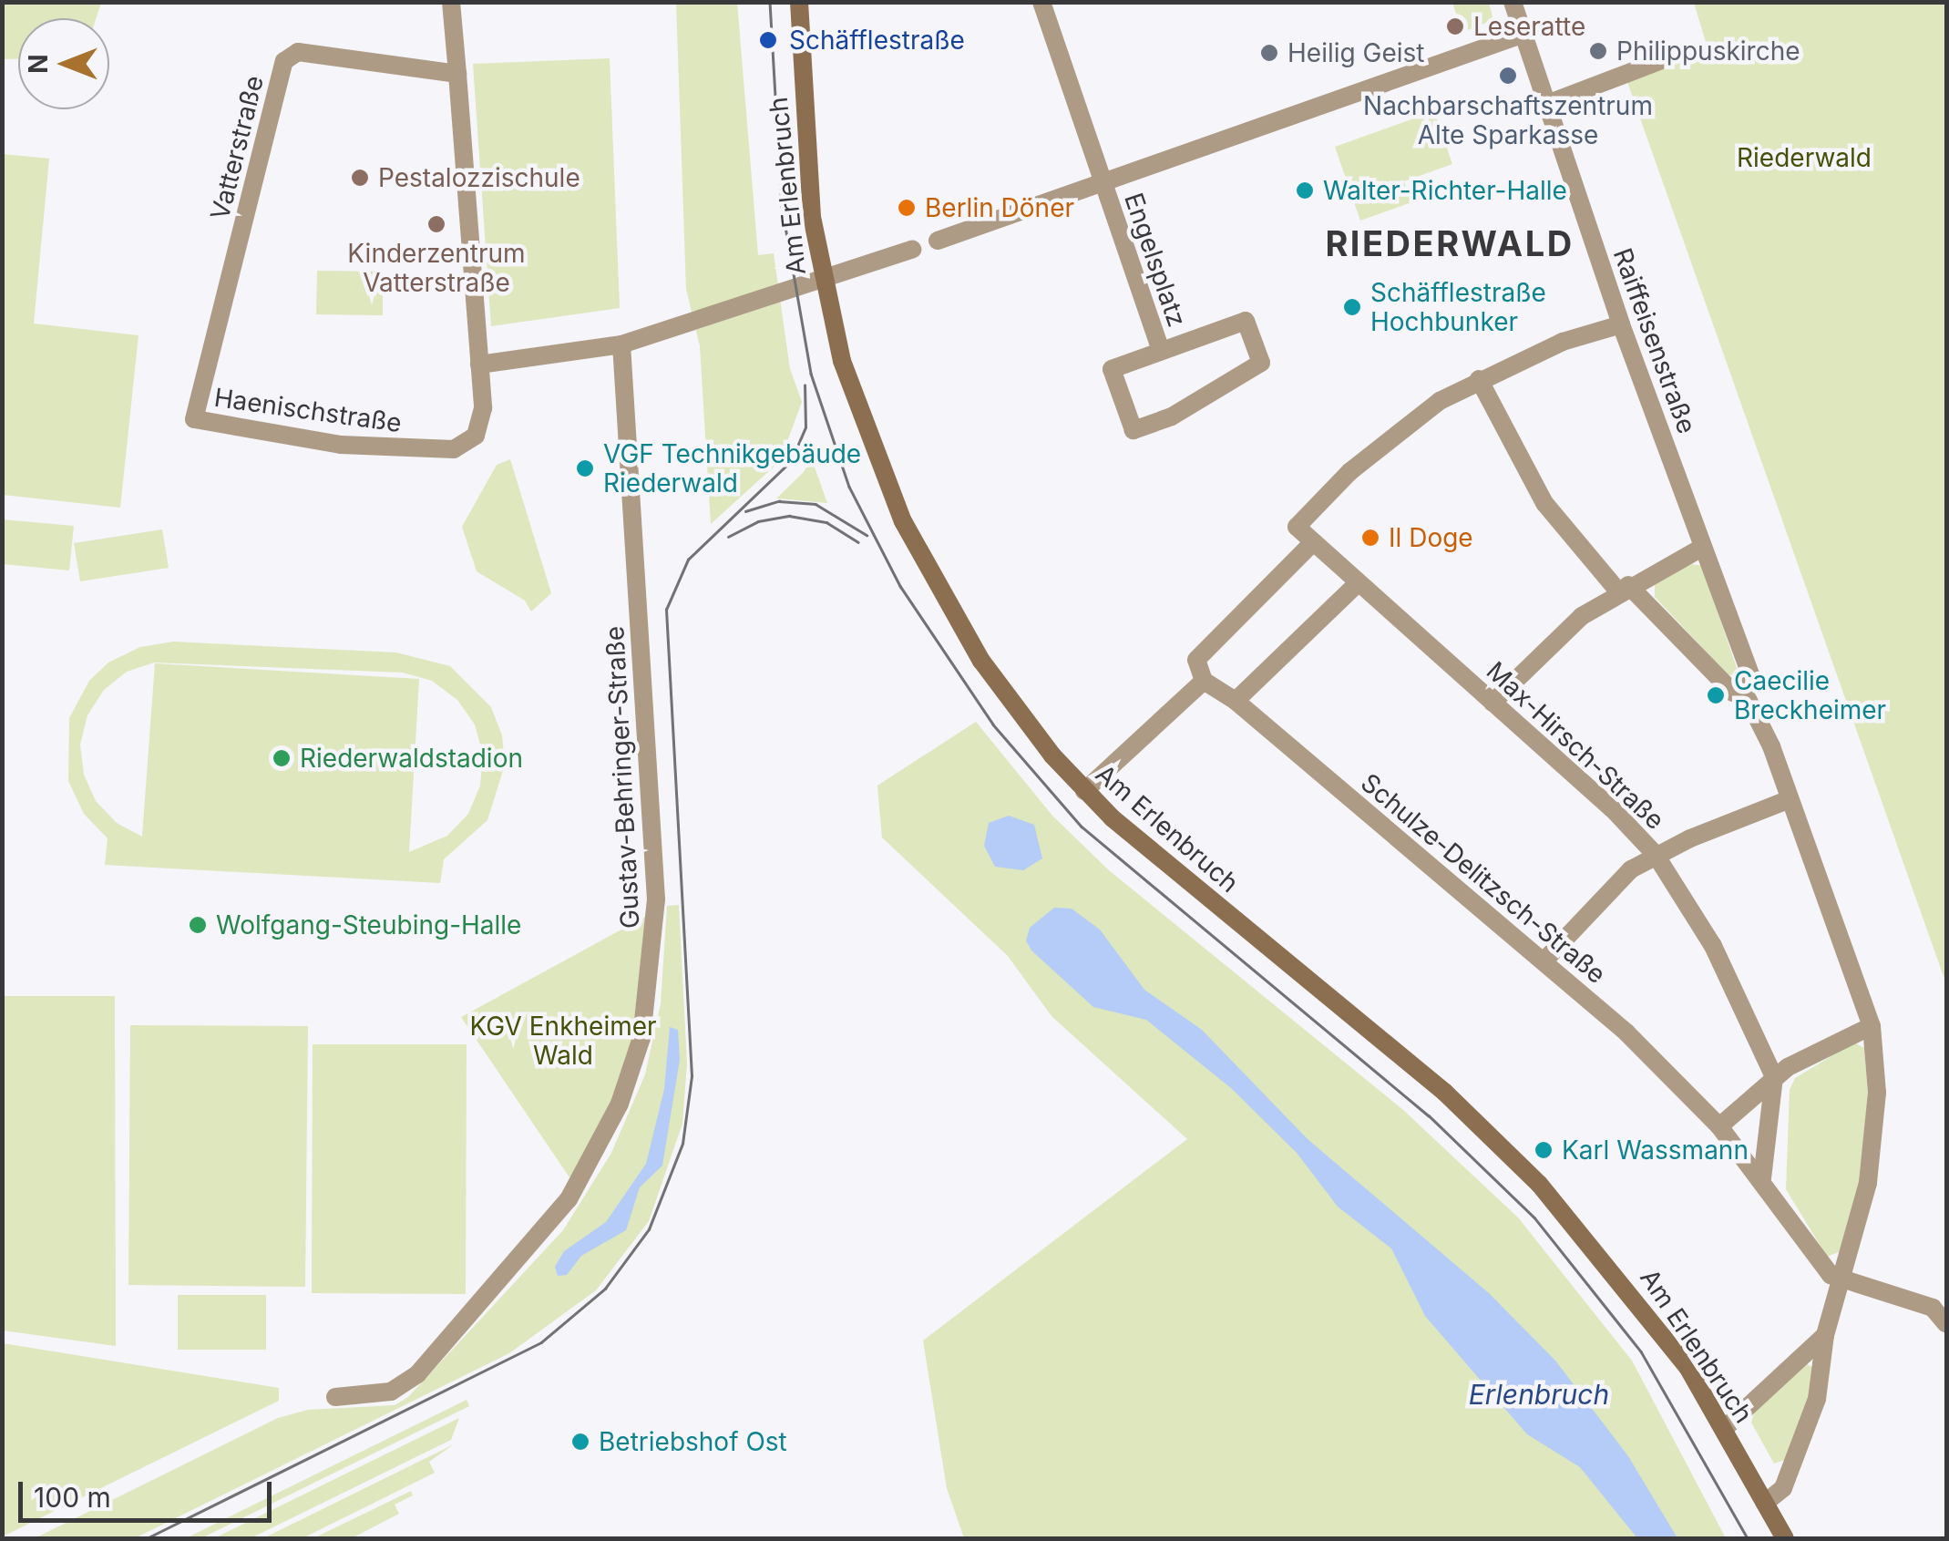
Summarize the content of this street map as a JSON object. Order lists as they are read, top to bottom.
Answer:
{
  "streets": {
    "main road": ["Am Erlenbruch"],
    "street": [
      "Vatterstraße",
      "Engelsplatz",
      "Raiffeisenstraße",
      "Haenischstraße",
      "Max-Hirsch-Straße",
      "Gustav-Behringer-Straße",
      "Schulze-Delitzsch-Straße"
    ]
  },
  "crossings": [
    ["Vatterstraße", "Haenischstraße"],
    ["Am Erlenbruch", "Raiffeisenstraße"],
    ["Raiffeisenstraße", "Schulze-Delitzsch-Straße"]
  ],
  "districts": ["RIEDERWALD"],
  "water": ["Erlenbruch"],
  "parks": ["Riederwald", "KGV Enkheimer Wald"],
  "places": [
    "Leseratte",
    "Schäfflestraße",
    "Philippuskirche",
    "Heilig Geist",
    "Nachbarschaftszentrum Alte Sparkasse",
    "Pestalozzischule",
    "Walter-Richter-Halle",
    "Berlin Döner",
    "Kinderzentrum Vatterstraße",
    "Schäfflestraße Hochbunker",
    "VGF Technikgebäude Riederwald",
    "Il Doge",
    "Caecilie Breckheimer",
    "Riederwaldstadion",
    "Wolfgang-Steubing-Halle",
    "Karl Wassmann",
    "Betriebshof Ost"
  ],
  "scale_bar": "100 m",
  "north": "left"
}
